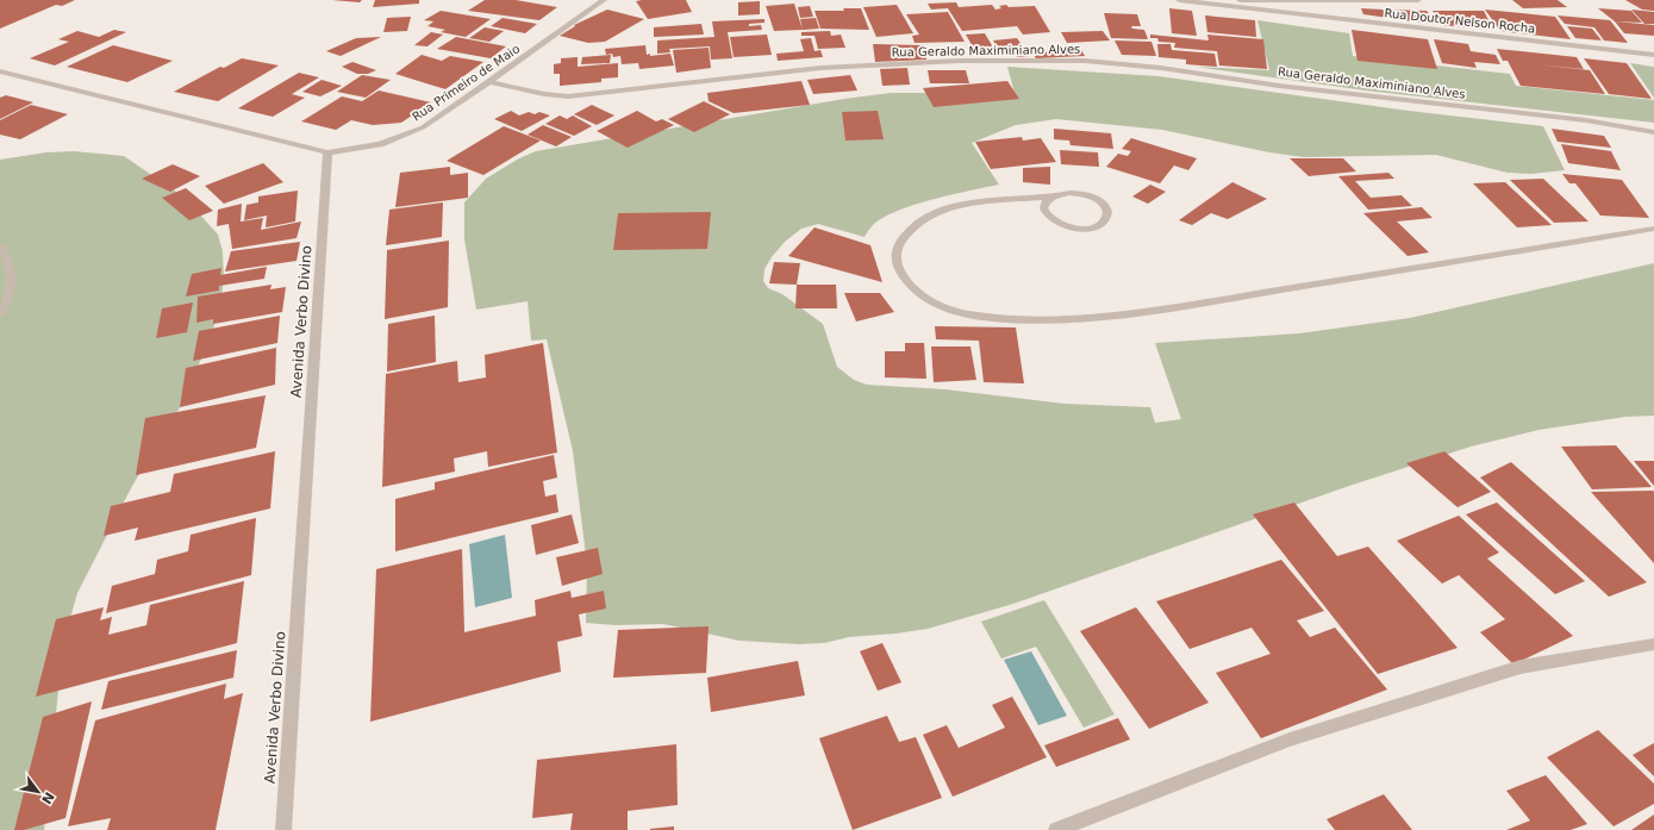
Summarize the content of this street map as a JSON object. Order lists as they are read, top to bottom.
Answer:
{
  "streets": {
    "street": [
      "Rua Doutor Nelson Rocha",
      "Rua Geraldo Maximiniano Alves",
      "Rua Primeiro de Maio",
      "Avenida Verbo Divino"
    ]
  },
  "crossings": [
    ["Rua Geraldo Maximiniano Alves", "Rua Primeiro de Maio"],
    ["Rua Primeiro de Maio", "Avenida Verbo Divino"]
  ],
  "north": "bottom right"
}
